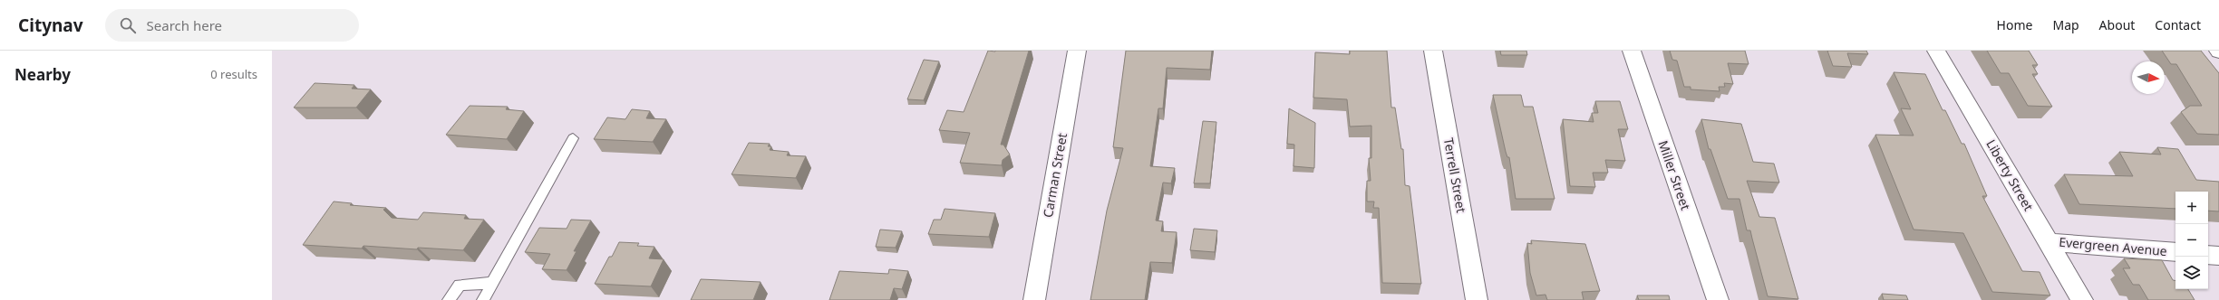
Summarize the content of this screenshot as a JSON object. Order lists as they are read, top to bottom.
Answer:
{
  "streets": {
    "street": [
      "Carman Street",
      "Terrell Street",
      "Miller Street",
      "Liberty Street",
      "Evergreen Avenue"
    ]
  },
  "crossings": [
    ["Liberty Street", "Evergreen Avenue"]
  ],
  "north": "right",
  "page": {
    "header": "Citynav",
    "search": "Search here",
    "nav": [
      "Home",
      "Map",
      "About",
      "Contact"
    ],
    "heading": ["Nearby", "0 results"],
    "map_buttons": ["+", "−"]
  }
}
